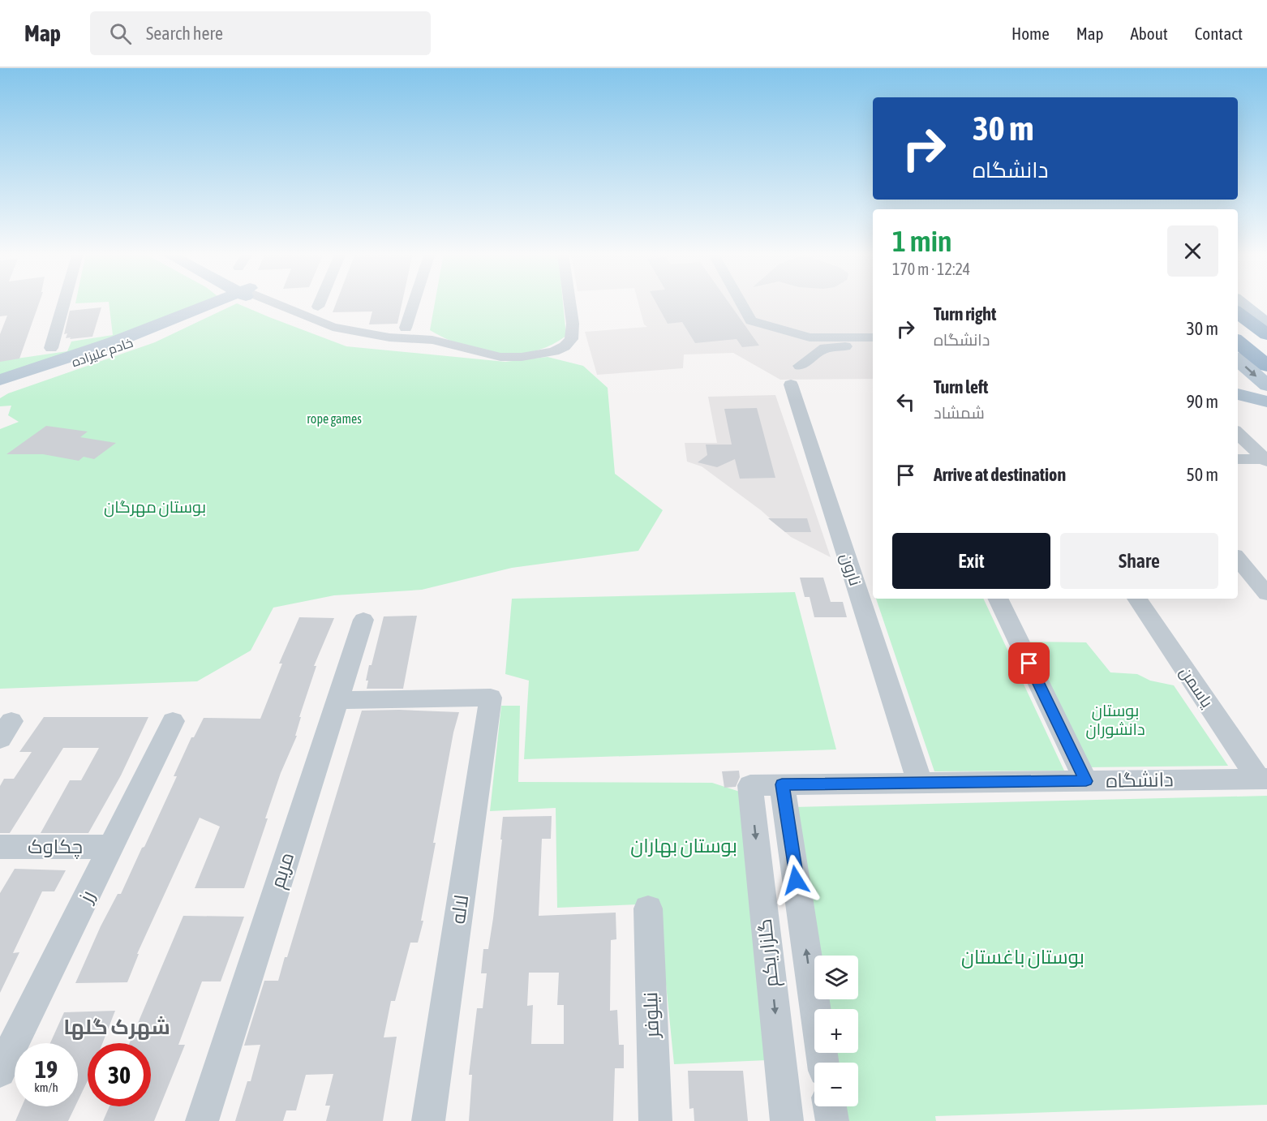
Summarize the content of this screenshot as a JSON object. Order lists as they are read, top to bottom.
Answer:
{
  "streets": {
    "main road": ["خادم علیزاده"],
    "street": [
      "نارون",
      "یاسمن",
      "دانشگاه",
      "چکاوک",
      "مریم",
      "رز",
      "لاله",
      "گلزار یکم",
      "نیلوفر"
    ]
  },
  "crossings": [
    ["نارون", "دانشگاه"],
    ["یاسمن", "دانشگاه"],
    ["دانشگاه", "گلزار یکم"],
    ["چکاوک", "رز"],
    ["مریم", "لاله"]
  ],
  "districts": ["شهرک گلها"],
  "parks": [
    "rope games",
    "بوستان مهرگان",
    "بوستان دانشوران",
    "بوستان بهاران",
    "بوستان باغستان"
  ],
  "page": {
    "header": "Map",
    "search": "Search here",
    "nav": [
      "Home",
      "Map",
      "About",
      "Contact"
    ],
    "turn": ["30 m", "دانشگاه"],
    "heading": ["1 min", "170 m · 12:24"],
    "list": [
      {
        "name": "Turn right",
        "note": "دانشگاه",
        "value": "30 m"
      },
      {
        "name": "Turn left",
        "note": "شمشاد",
        "value": "90 m"
      },
      {
        "name": "Arrive at destination",
        "value": "50 m"
      }
    ],
    "buttons": ["Exit", "Share"],
    "map_buttons": ["+", "−"],
    "speed": "19 km/h",
    "limit": "30"
  }
}
